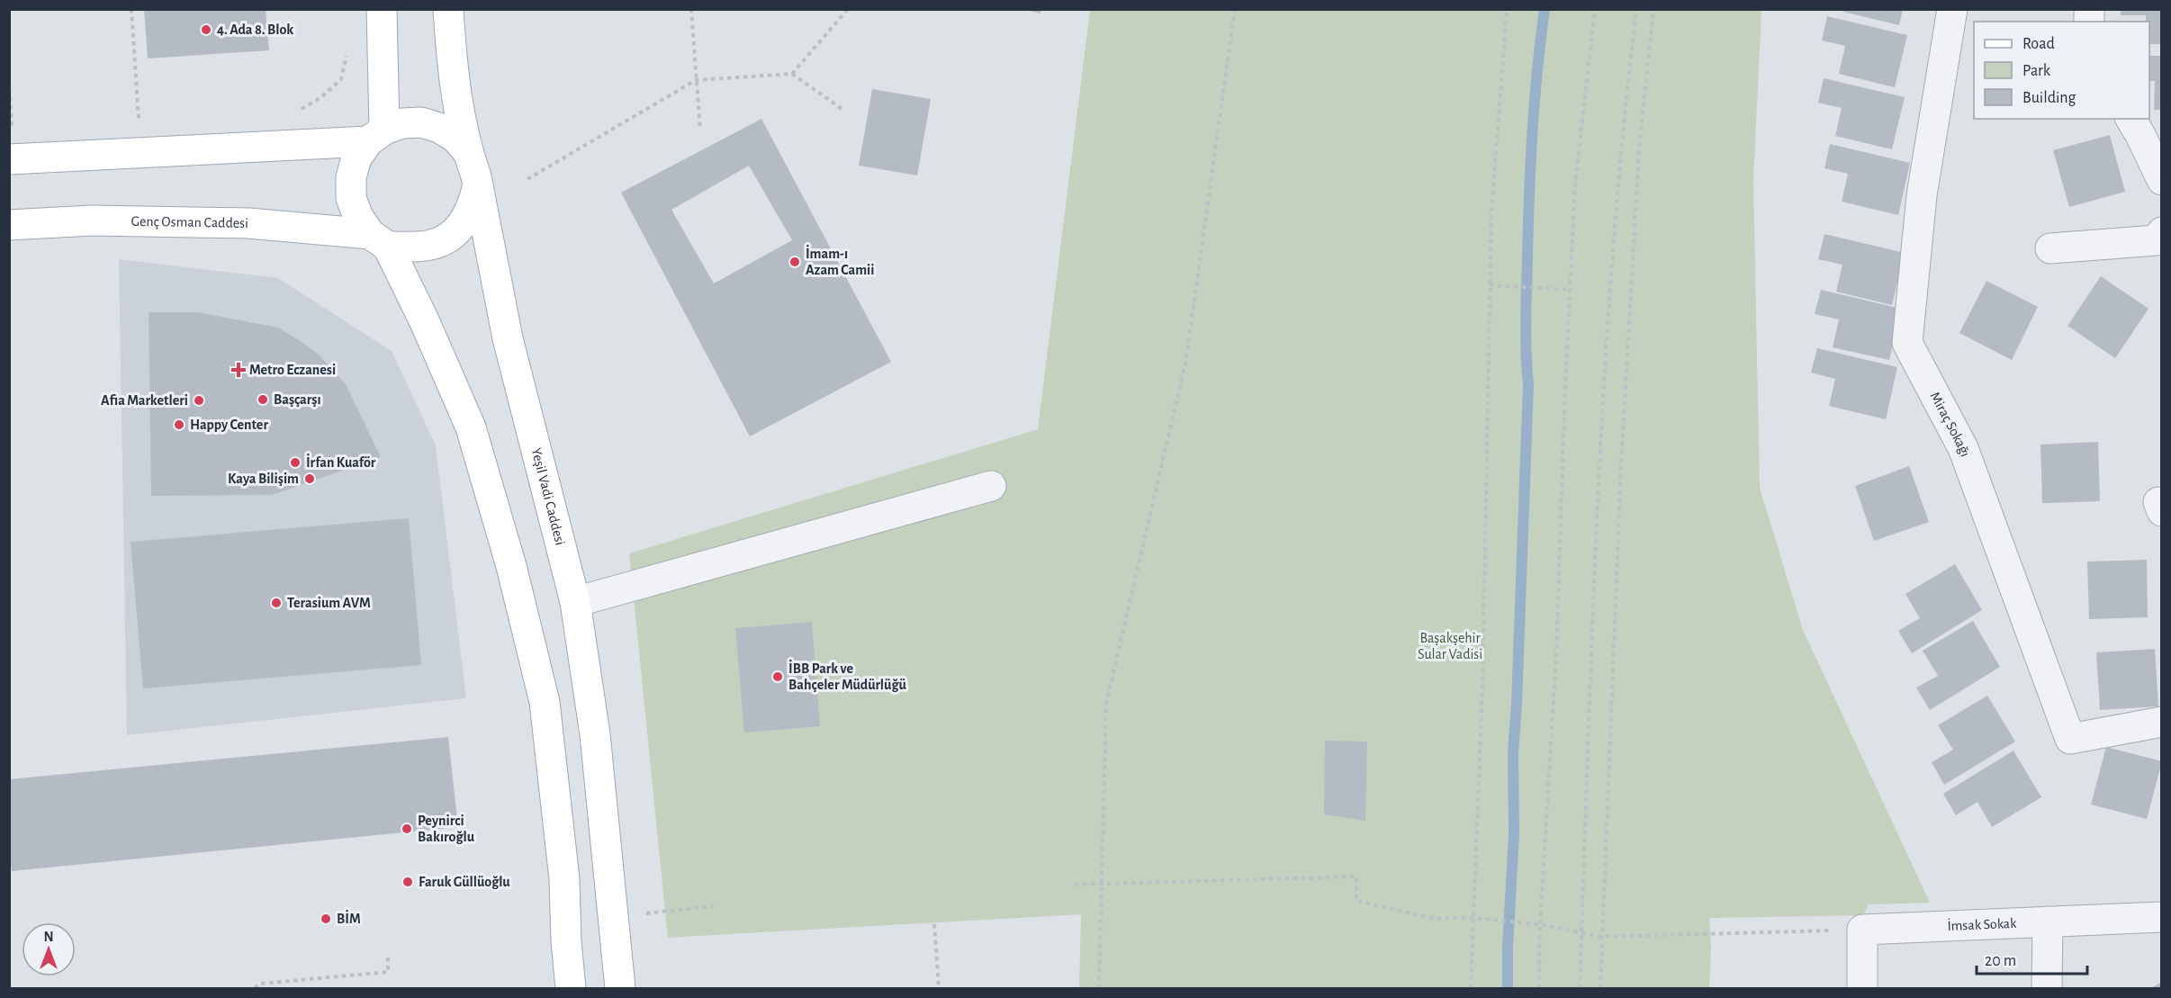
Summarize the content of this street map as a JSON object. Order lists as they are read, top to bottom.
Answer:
{
  "streets": {
    "main road": ["Genç Osman Caddesi", "Yeşil Vadi Caddesi"],
    "lane": ["Miraç Sokağı", "İmsak Sokak"]
  },
  "crossings": [
    ["Genç Osman Caddesi", "Yeşil Vadi Caddesi"]
  ],
  "parks": ["Başakşehir Sular Vadisi"],
  "places": {
    "other": [
      "4. Ada 8. Blok",
      "İmam-ı Azam Camii",
      "Başçarşı",
      "Afia Marketleri",
      "Happy Center",
      "İrfan Kuaför",
      "Kaya Bilişim",
      "Terasium AVM",
      "İBB Park ve Bahçeler Müdürlüğü",
      "Peynirci Bakıroğlu",
      "Faruk Güllüoğlu",
      "BİM"
    ],
    "health": ["Metro Eczanesi"]
  },
  "legend": ["Road", "Park", "Building"],
  "scale_bar": "20 m",
  "north": "top"
}
